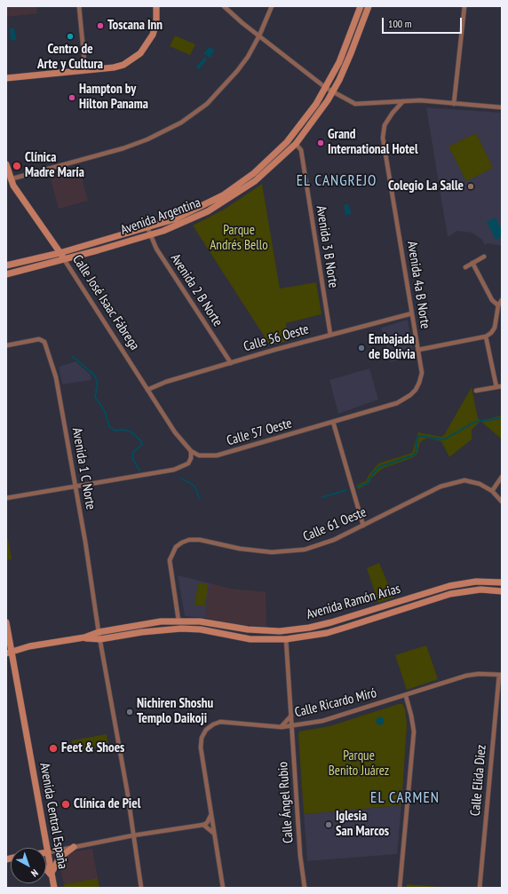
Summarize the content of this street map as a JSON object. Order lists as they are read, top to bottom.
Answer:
{
  "streets": {
    "street": [
      "Avenida Argentina",
      "Avenida 3 B Norte",
      "Avenida 4a B Norte",
      "Avenida 2 B Norte",
      "Calle José Isaac Fábrega",
      "Calle 56 Oeste",
      "Calle 57 Oeste",
      "Avenida 1 C Norte",
      "Calle 61 Oeste",
      "Avenida Ramón Arias",
      "Calle Ricardo Miró",
      "Calle Elida Diez",
      "Calle Ángel Rubio",
      "Avenida Central España"
    ]
  },
  "crossings": [
    ["Avenida Argentina", "Avenida 3 B Norte"],
    ["Avenida Argentina", "Avenida 2 B Norte"],
    ["Avenida Argentina", "Calle José Isaac Fábrega"],
    ["Avenida 3 B Norte", "Calle 56 Oeste"],
    ["Avenida 4a B Norte", "Calle 56 Oeste"],
    ["Avenida 4a B Norte", "Calle 57 Oeste"],
    ["Avenida 2 B Norte", "Calle 56 Oeste"],
    ["Calle José Isaac Fábrega", "Calle 56 Oeste"],
    ["Calle José Isaac Fábrega", "Calle 57 Oeste"],
    ["Avenida 1 C Norte", "Avenida Ramón Arias"],
    ["Calle 61 Oeste", "Avenida Ramón Arias"],
    ["Avenida Ramón Arias", "Calle Ángel Rubio"],
    ["Avenida Ramón Arias", "Avenida Central España"],
    ["Calle Ricardo Miró", "Calle Elida Diez"],
    ["Calle Ricardo Miró", "Calle Ángel Rubio"]
  ],
  "districts": ["EL CANGREJO", "EL CARMEN"],
  "parks": ["Parque Andrés Bello", "Parque Benito Juárez"],
  "places": [
    "Toscana Inn",
    "Centro de Arte y Cultura",
    "Hampton by Hilton Panama",
    "Grand International Hotel",
    "Clínica Madre María",
    "Colegio La Salle",
    "Embajada de Bolivia",
    "Nichiren Shoshu Templo Daikoji",
    "Feet & Shoes",
    "Clínica de Piel",
    "Iglesia San Marcos"
  ],
  "scale_bar": "100 m",
  "north": "bottom right"
}
